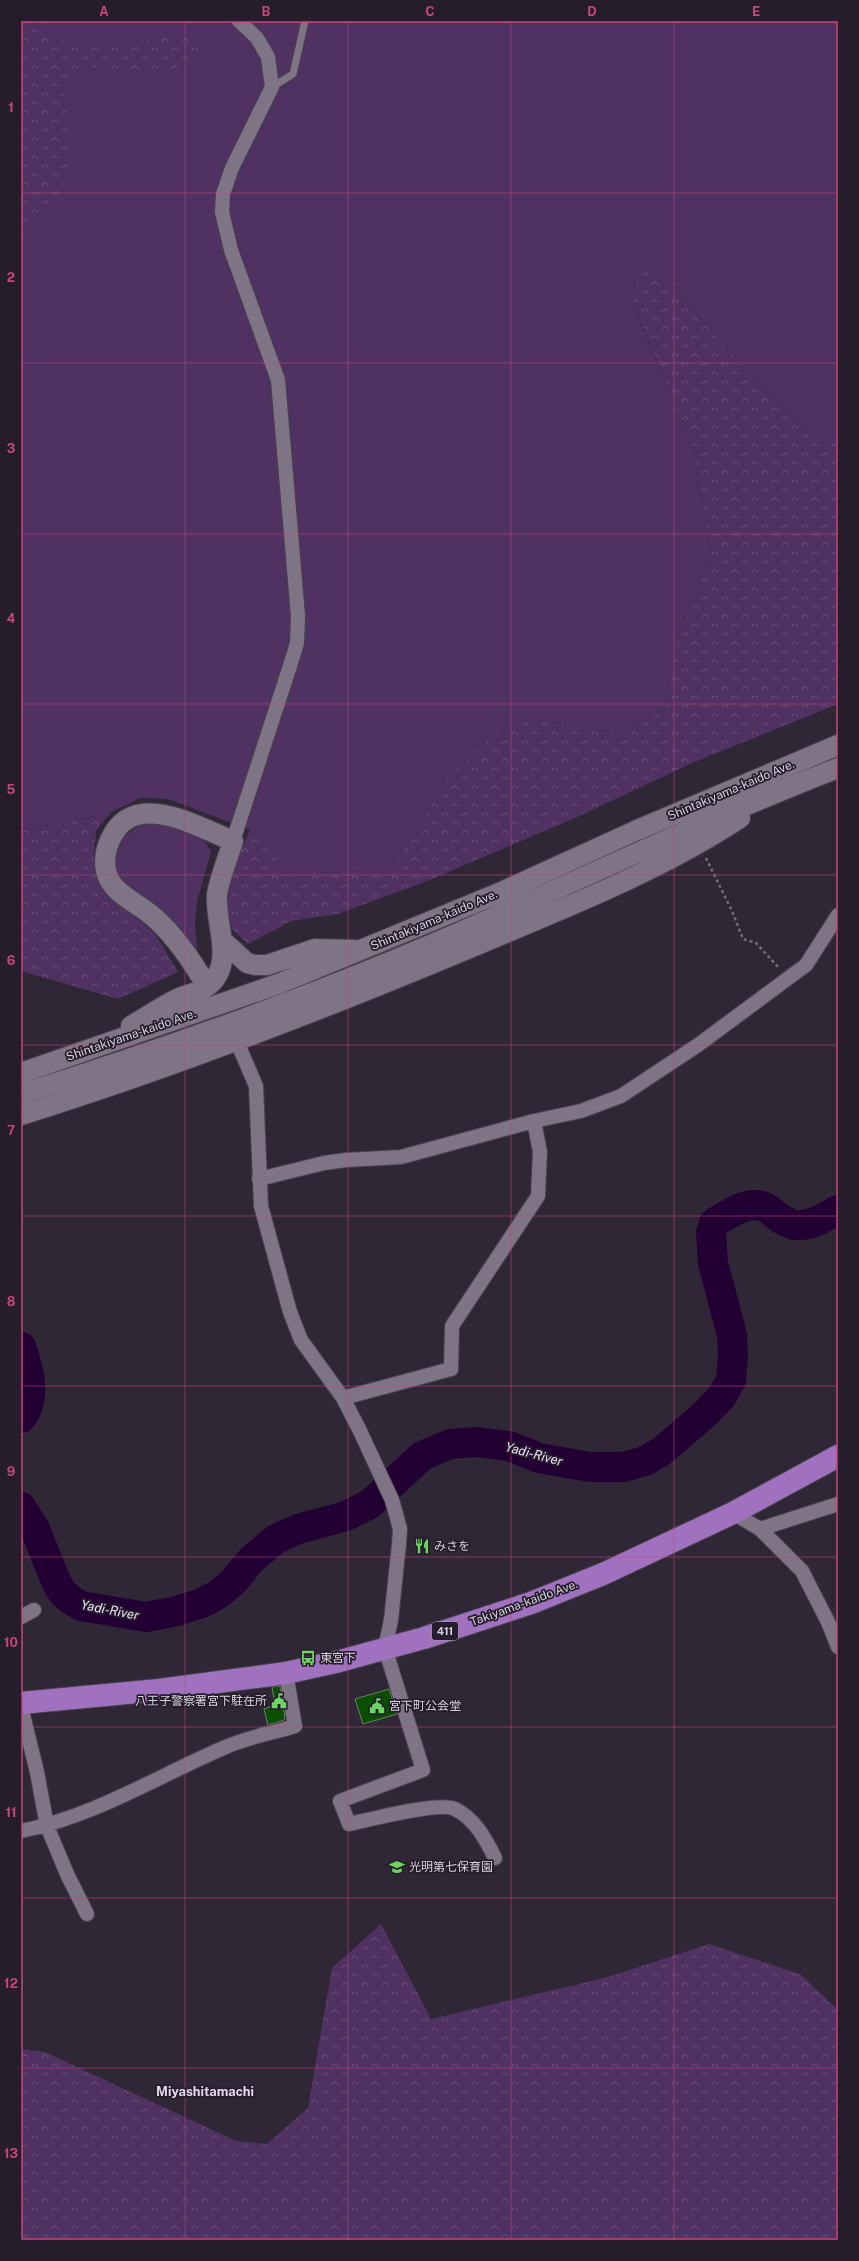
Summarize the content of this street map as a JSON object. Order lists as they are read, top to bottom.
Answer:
{
  "streets": {
    "highway": ["Takiyama-kaido Ave.", "411"],
    "main road": ["Shintakiyama-kaido Ave."]
  },
  "districts": ["Miyashitamachi"],
  "water": ["Yadi-River"],
  "places": {
    "restaurant": ["みさを"],
    "bus stop": ["東宮下"],
    "public building": ["八王子警察署宮下駐在所", "宮下町公会堂"],
    "school or university": ["光明第七保育園"]
  },
  "grid": {
    "columns": [
      "A",
      "B",
      "C",
      "D",
      "E"
    ],
    "rows": [
      "1",
      "2",
      "3",
      "4",
      "5",
      "6",
      "7",
      "8",
      "9",
      "10",
      "11",
      "12",
      "13"
    ]
  }
}
